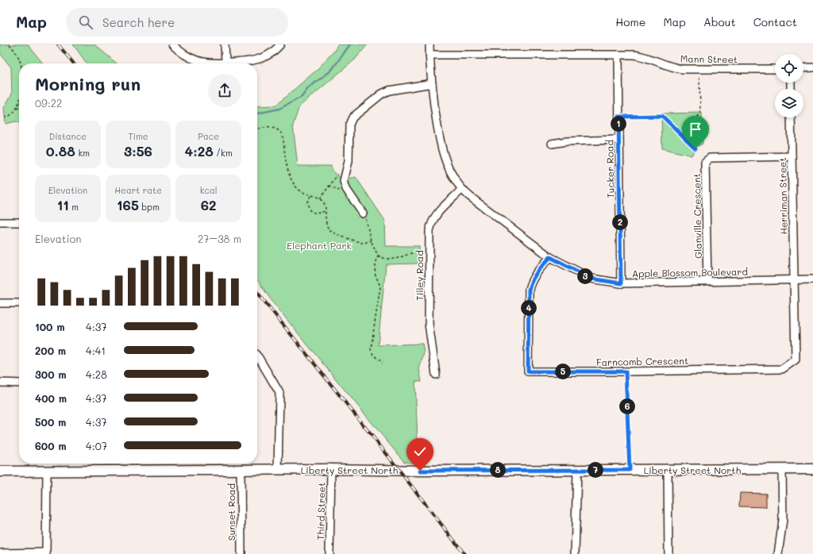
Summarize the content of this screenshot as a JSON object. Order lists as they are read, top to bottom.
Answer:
{
  "streets": {
    "main road": ["Liberty Street North"],
    "street": [
      "Mann Street",
      "Tucker Road",
      "Herriman Street",
      "Glanville Crescent",
      "Apple Blossom Boulevard",
      "Tilley Road",
      "Farncomb Crescent",
      "Third Street",
      "Sunset Road"
    ]
  },
  "crossings": [
    ["Mann Street", "Tucker Road"],
    ["Mann Street", "Apple Blossom Boulevard"],
    ["Tucker Road", "Apple Blossom Boulevard"],
    ["Herriman Street", "Glanville Crescent"],
    ["Herriman Street", "Apple Blossom Boulevard"],
    ["Herriman Street", "Farncomb Crescent"],
    ["Glanville Crescent", "Apple Blossom Boulevard"],
    ["Apple Blossom Boulevard", "Tilley Road"],
    ["Apple Blossom Boulevard", "Farncomb Crescent"],
    ["Liberty Street North", "Third Street"],
    ["Liberty Street North", "Sunset Road"]
  ],
  "parks": ["Elephant Park"],
  "page": {
    "header": "Map",
    "search": "Search here",
    "nav": [
      "Home",
      "Map",
      "About",
      "Contact"
    ],
    "heading": ["Morning run", "09:22"],
    "pins": [
      "1",
      "2",
      "3",
      "4",
      "5",
      "6",
      "7",
      "8"
    ],
    "stats": [
      ["Distance", "0.88 km"],
      ["Time", "3:56"],
      ["Pace", "4:28 /km"],
      ["Elevation", "11 m"],
      ["Heart rate", "165 bpm"],
      ["kcal", "62"]
    ],
    "chart": ["Elevation", "27–38 m"],
    "list": [
      {
        "name": "100 m",
        "note": "4:37"
      },
      {
        "name": "200 m",
        "note": "4:41"
      },
      {
        "name": "300 m",
        "note": "4:28"
      },
      {
        "name": "400 m",
        "note": "4:37"
      },
      {
        "name": "500 m",
        "note": "4:37"
      },
      {
        "name": "600 m",
        "note": "4:07"
      }
    ]
  }
}
